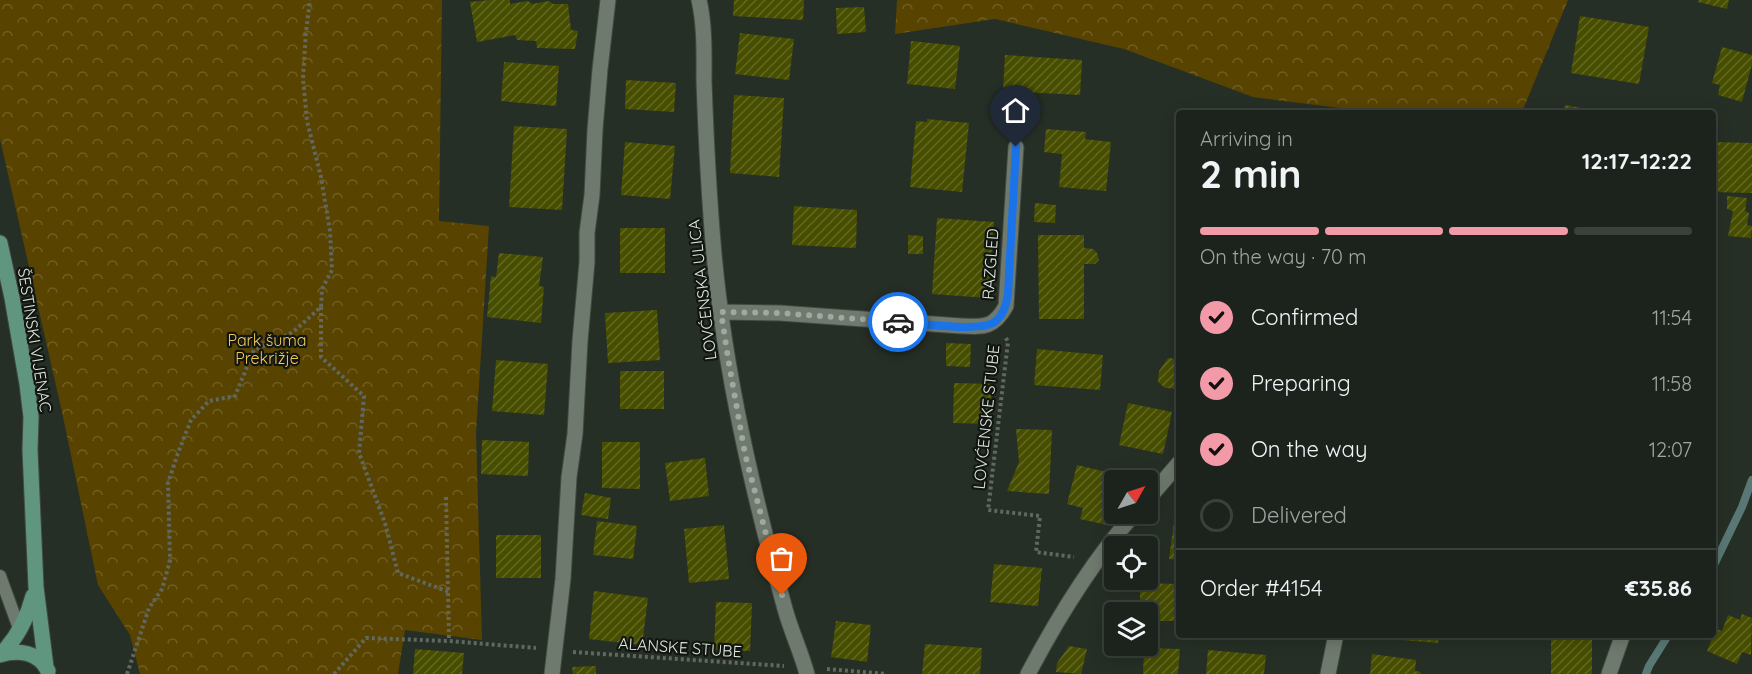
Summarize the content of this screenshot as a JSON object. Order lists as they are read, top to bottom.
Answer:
{
  "streets": {
    "main road": ["ŠESTINSKI VIJENAC"],
    "street": ["RAZGLED", "LOVĆENSKA ULICA"],
    "path": ["LOVĆENSKE STUBE", "ALANSKE STUBE"]
  },
  "crossings": [
    ["RAZGLED", "LOVĆENSKA ULICA"],
    ["RAZGLED", "LOVĆENSKE STUBE"],
    ["LOVĆENSKA ULICA", "ALANSKE STUBE"]
  ],
  "parks": ["Park šuma Prekrižje"],
  "north": "top right",
  "page": {
    "heading": ["2 min", "Arriving in", "12:17–12:22"],
    "panel": ["Order #4154", "€35.86"],
    "bar": "On the way · 70 m",
    "list": [
      ["Confirmed", "11:54"],
      ["Preparing", "11:58"],
      ["On the way", "12:07"],
      "Delivered"
    ]
  }
}
